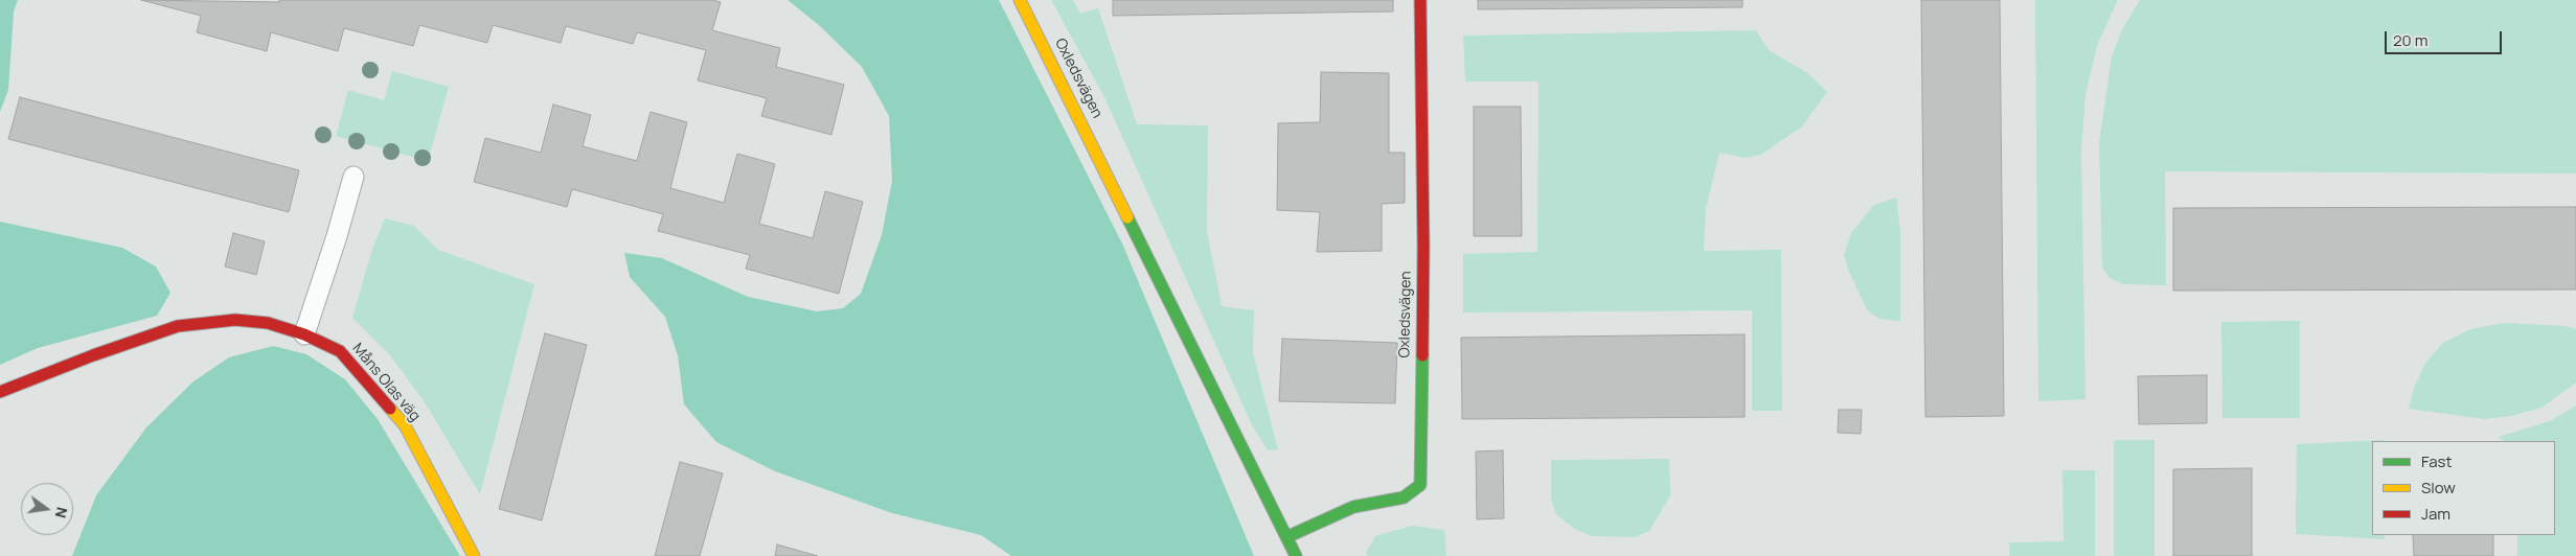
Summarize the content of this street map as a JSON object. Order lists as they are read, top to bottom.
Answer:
{
  "streets": {
    "street": ["Oxledsvägen", "Måns Olas väg"]
  },
  "legend": ["Fast", "Slow", "Jam"],
  "scale_bar": "20 m",
  "north": "right"
}
